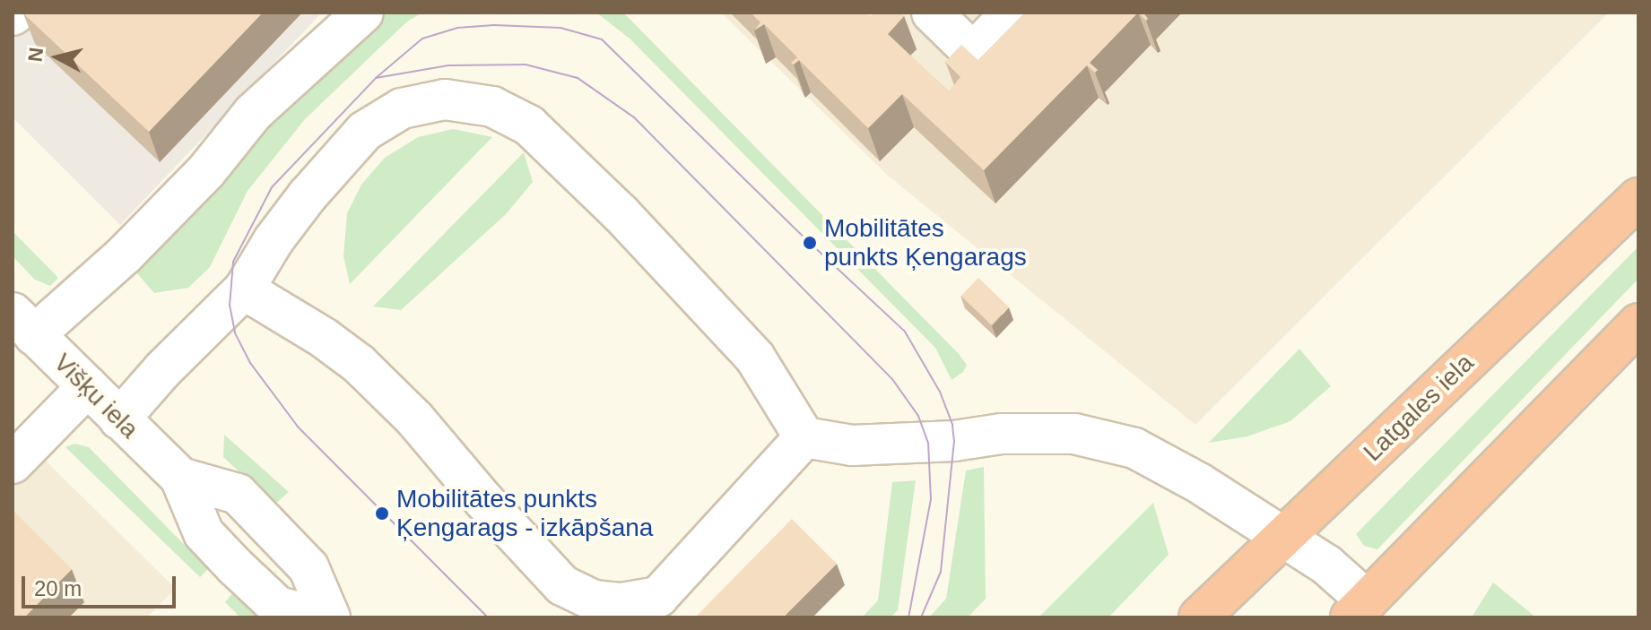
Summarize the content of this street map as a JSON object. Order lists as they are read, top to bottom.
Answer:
{
  "streets": {
    "highway": ["Latgales iela"],
    "street": ["Višķu iela"]
  },
  "places": ["Mobilitātes punkts Ķengarags", "Mobilitātes punkts Ķengarags - izkāpšana"],
  "scale_bar": "20 m",
  "north": "left"
}
